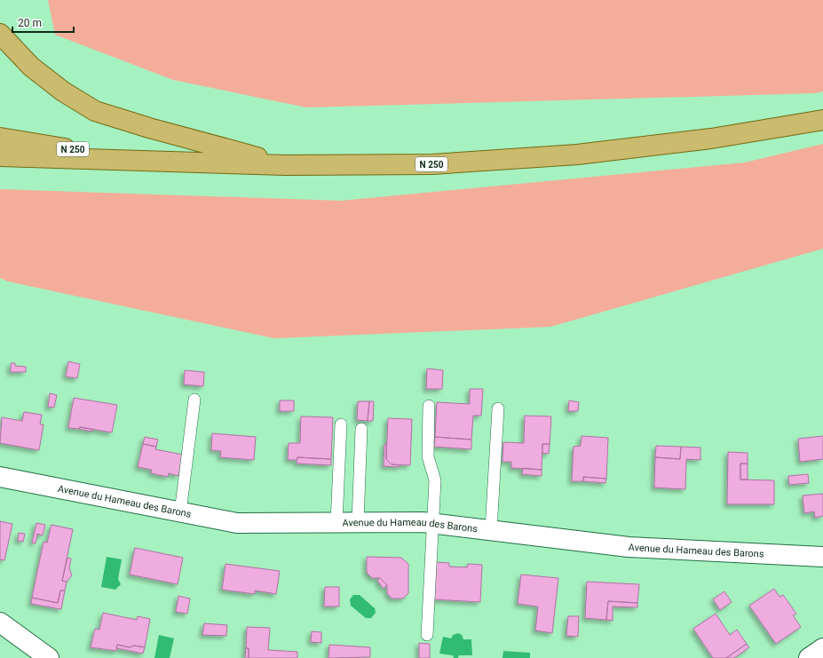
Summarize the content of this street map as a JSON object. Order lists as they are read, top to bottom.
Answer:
{
  "streets": {
    "main road": ["N 250"],
    "street": ["Avenue du Hameau des Barons"]
  },
  "scale_bar": "20 m"
}
